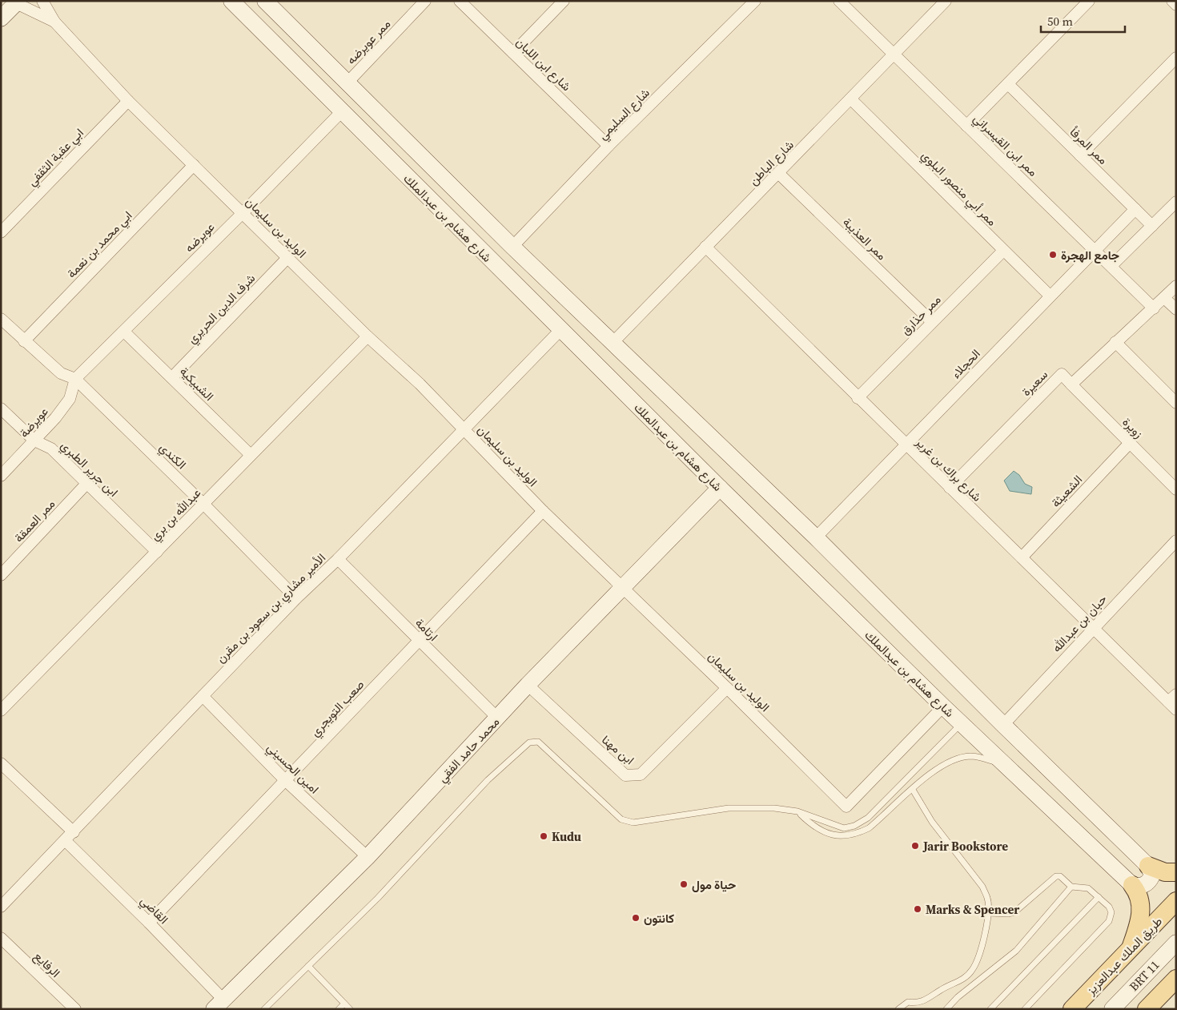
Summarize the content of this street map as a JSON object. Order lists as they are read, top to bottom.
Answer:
{
  "streets": {
    "main road": ["طريق الملك عبدالعزيز"],
    "street": [
      "ممر عويرضه",
      "شارع ابن اللبان",
      "شارع السليمي",
      "ممر ابن القيسراني",
      "ممر المرفأ",
      "ابي عقبة الثقفي",
      "شارع الباطن",
      "ممر أبي منصور البلوي",
      "شارع هشام بن عبدالملك",
      "الوليد بن سليمان",
      "عويرضه",
      "ممر العذيبة",
      "ابي محمد بن نعمة",
      "شرف الدين الحريري",
      "ممر حذارق",
      "الحجلاء",
      "سعيرة",
      "الشبيكية",
      "عويرضة",
      "زويرة",
      "الكندي",
      "ابن جرير الطبري",
      "شارع براك بن غرير",
      "الشعيثة",
      "عبدالله بن بري",
      "ممر العمقة",
      "الأمير مشاري بن سعود بن مقرن",
      "حبان بن عبدالله",
      "ارتامة",
      "صعب التويجري",
      "محمد حامد الفقي",
      "ابن مهنا",
      "امين الحسيني",
      "القاضي",
      "الرفايع",
      "BRT 11"
    ]
  },
  "crossings": [
    ["ممر عويرضه", "شارع هشام بن عبدالملك"],
    ["شارع ابن اللبان", "شارع السليمي"],
    ["شارع السليمي", "شارع هشام بن عبدالملك"],
    ["ممر ابن القيسراني", "شارع الباطن"],
    ["ممر ابن القيسراني", "الحجلاء"],
    ["ممر المرفأ", "الحجلاء"],
    ["ابي عقبة الثقفي", "الوليد بن سليمان"],
    ["شارع الباطن", "ممر أبي منصور البلوي"],
    ["شارع الباطن", "شارع هشام بن عبدالملك"],
    ["شارع الباطن", "ممر العذيبة"],
    ["شارع الباطن", "شارع براك بن غرير"],
    ["ممر أبي منصور البلوي", "ممر حذارق"],
    ["ممر أبي منصور البلوي", "الحجلاء"],
    ["شارع هشام بن عبدالملك", "الوليد بن سليمان"],
    ["شارع هشام بن عبدالملك", "عويرضه"],
    ["شارع هشام بن عبدالملك", "الحجلاء"],
    ["شارع هشام بن عبدالملك", "الأمير مشاري بن سعود بن مقرن"],
    ["شارع هشام بن عبدالملك", "حبان بن عبدالله"],
    ["شارع هشام بن عبدالملك", "محمد حامد الفقي"],
    ["الوليد بن سليمان", "عويرضه"],
    ["الوليد بن سليمان", "ابي محمد بن نعمة"],
    ["الوليد بن سليمان", "شرف الدين الحريري"],
    ["الوليد بن سليمان", "عبدالله بن بري"],
    ["الوليد بن سليمان", "الأمير مشاري بن سعود بن مقرن"],
    ["الوليد بن سليمان", "صعب التويجري"],
    ["الوليد بن سليمان", "محمد حامد الفقي"],
    ["الوليد بن سليمان", "ابن مهنا"],
    ["عويرضه", "الشبيكية"],
    ["عويرضه", "عويرضة"],
    ["عويرضه", "الكندي"],
    ["ممر العذيبة", "ممر حذارق"],
    ["ابي محمد بن نعمة", "الكندي"],
    ["شرف الدين الحريري", "الشبيكية"],
    ["ممر حذارق", "شارع براك بن غرير"],
    ["الحجلاء", "شارع براك بن غرير"],
    ["سعيرة", "زويرة"],
    ["سعيرة", "شارع براك بن غرير"],
    ["الشبيكية", "عبدالله بن بري"],
    ["عويرضة", "الكندي"],
    ["عويرضة", "ابن جرير الطبري"],
    ["زويرة", "الشعيثة"],
    ["الكندي", "عبدالله بن بري"],
    ["الكندي", "الأمير مشاري بن سعود بن مقرن"],
    ["ابن جرير الطبري", "عبدالله بن بري"],
    ["ابن جرير الطبري", "ممر العمقة"],
    ["شارع براك بن غرير", "الشعيثة"],
    ["شارع براك بن غرير", "حبان بن عبدالله"],
    ["الأمير مشاري بن سعود بن مقرن", "ارتامة"],
    ["الأمير مشاري بن سعود بن مقرن", "امين الحسيني"],
    ["الأمير مشاري بن سعود بن مقرن", "القاضي"],
    ["ارتامة", "صعب التويجري"],
    ["ارتامة", "محمد حامد الفقي"],
    ["صعب التويجري", "امين الحسيني"],
    ["صعب التويجري", "القاضي"],
    ["محمد حامد الفقي", "ابن مهنا"],
    ["محمد حامد الفقي", "امين الحسيني"],
    ["محمد حامد الفقي", "القاضي"]
  ],
  "places": [
    "جامع الهجرة",
    "Kudu",
    "Jarir Bookstore",
    "حياة مول",
    "Marks & Spencer",
    "كانتون"
  ],
  "scale_bar": "50 m"
}
